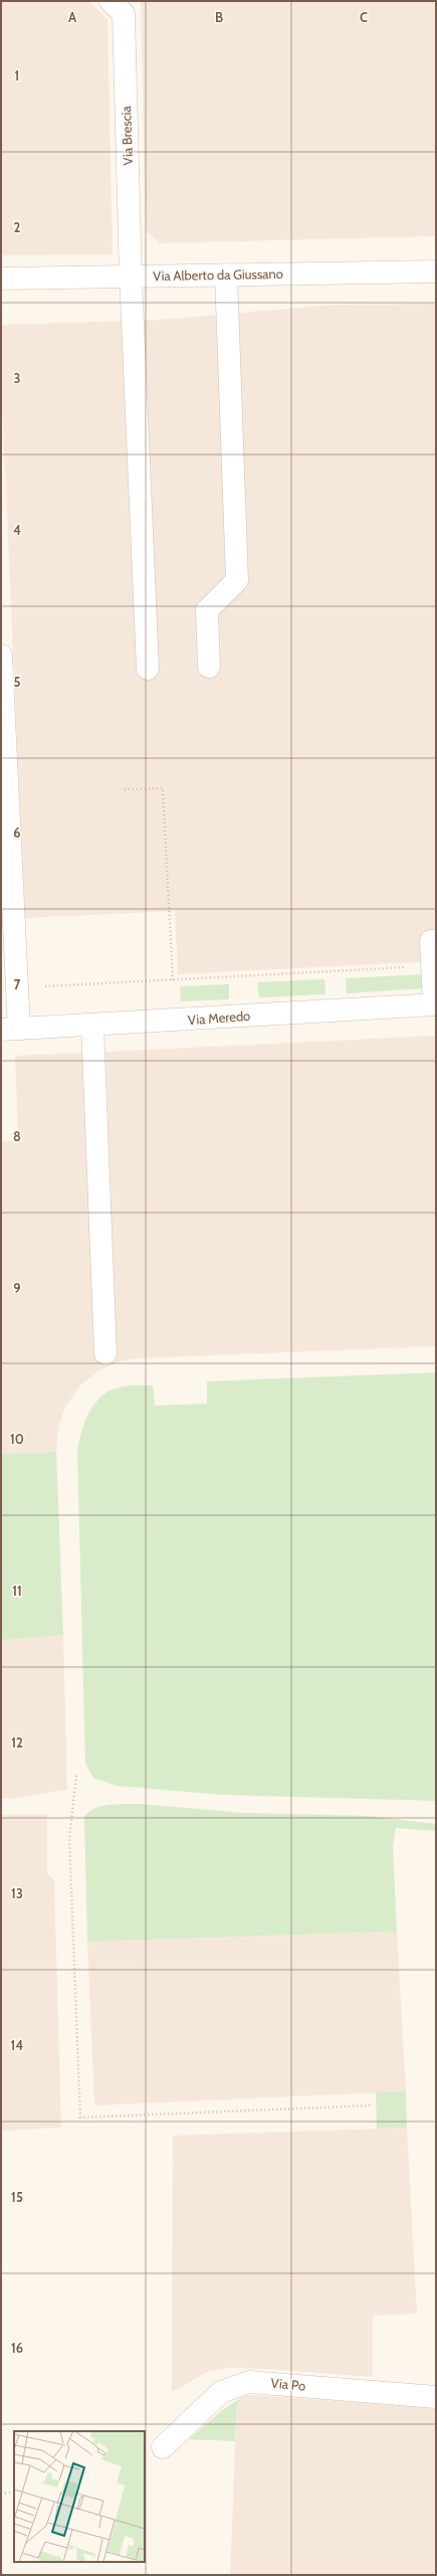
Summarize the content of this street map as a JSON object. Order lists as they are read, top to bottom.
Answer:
{
  "streets": {
    "street": [
      "Via Brescia",
      "Via Alberto da Giussano",
      "Via Meredo",
      "Via Po"
    ]
  },
  "crossings": [
    ["Via Brescia", "Via Alberto da Giussano"]
  ],
  "grid": {
    "columns": ["A", "B", "C"],
    "rows": [
      "1",
      "2",
      "3",
      "4",
      "5",
      "6",
      "7",
      "8",
      "9",
      "10",
      "11",
      "12",
      "13",
      "14",
      "15",
      "16"
    ]
  }
}
